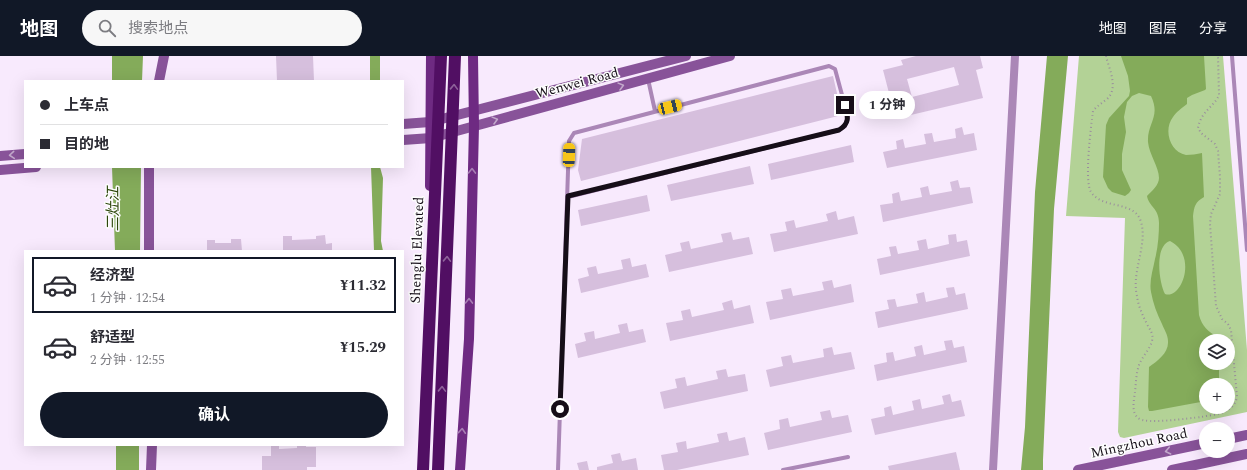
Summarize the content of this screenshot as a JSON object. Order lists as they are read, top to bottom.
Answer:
{
  "streets": {
    "highway": ["Shenglu Elevated"],
    "main road": ["Wenwei Road", "Mingzhou Road"]
  },
  "one_way": ["Mingzhou Road"],
  "water": ["三灶江"],
  "page": {
    "header": "地图",
    "search": "搜索地点",
    "nav": ["地图", "图层", "分享"],
    "banner": ["上车点", "目的地"],
    "bubble": "1 分钟",
    "list": [
      {
        "name": "经济型",
        "note": "1 分钟 · 12:54",
        "value": "¥11.32"
      },
      {
        "name": "舒适型",
        "note": "2 分钟 · 12:55",
        "value": "¥15.29"
      }
    ],
    "map_buttons": ["+", "−"],
    "buttons": "确认"
  }
}
